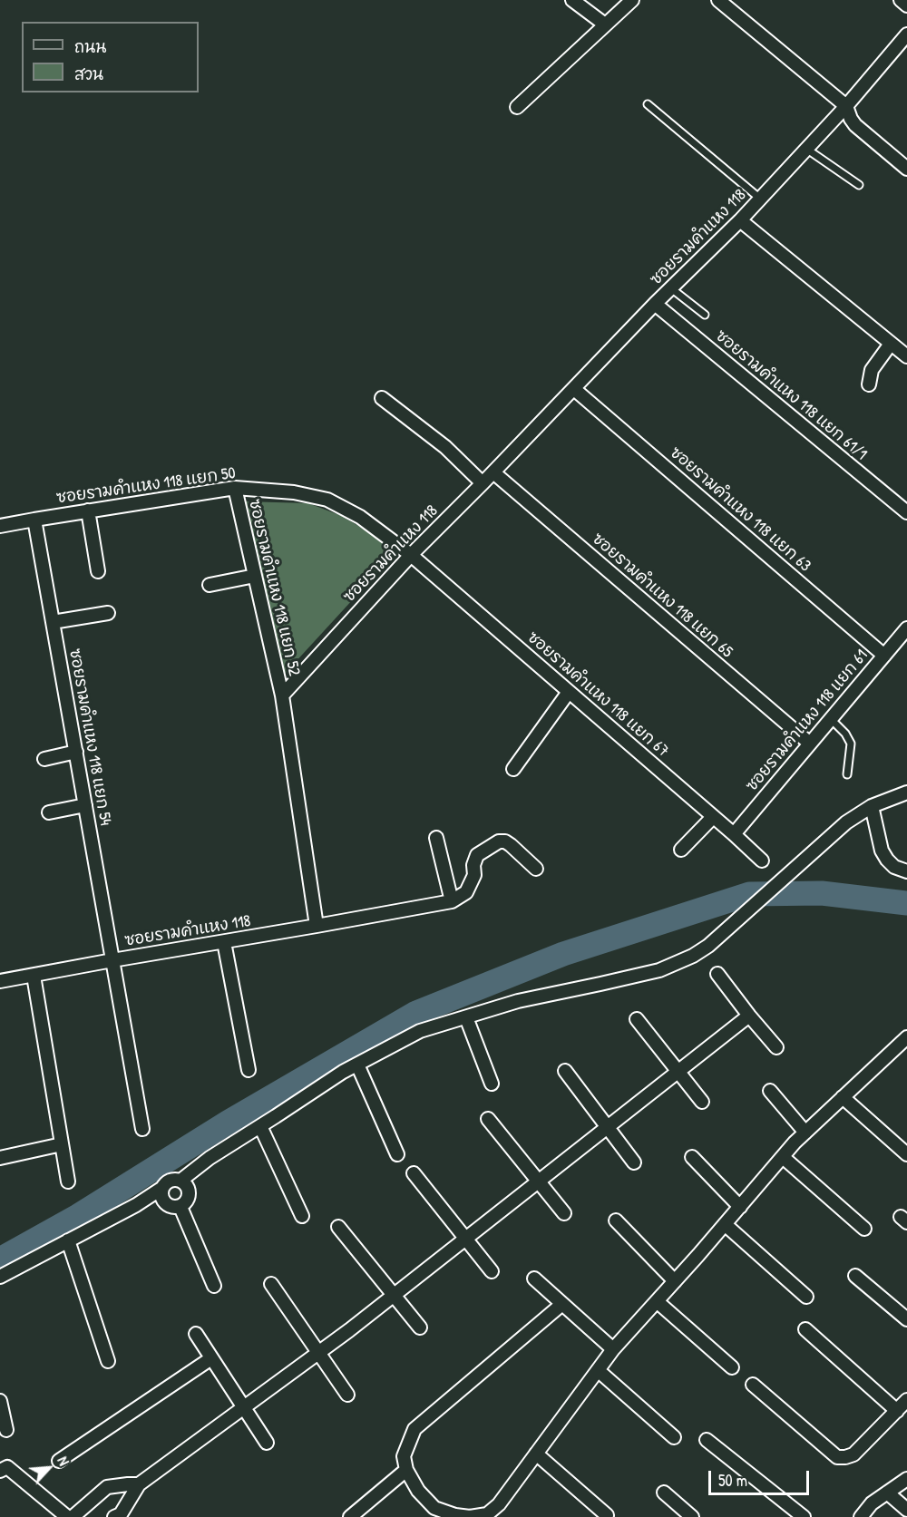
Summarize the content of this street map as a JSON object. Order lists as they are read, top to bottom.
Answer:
{
  "streets": {
    "street": [
      "ซอยรามคำแหง 118",
      "ซอยรามคำแหง 118 แยก 61/1",
      "ซอยรามคำแหง 118 แยก 50",
      "ซอยรามคำแหง 118 แยก 63",
      "ซอยรามคำแหง 118 แยก 52",
      "ซอยรามคำแหง 118 แยก 65",
      "ซอยรามคำแหง 118 แยก 67",
      "ซอยรามคำแหง 118 แยก 61",
      "ซอยรามคำแหง 118 แยก 54"
    ]
  },
  "crossings": [
    ["ซอยรามคำแหง 118", "ซอยรามคำแหง 118 แยก 61/1"],
    ["ซอยรามคำแหง 118", "ซอยรามคำแหง 118 แยก 50"],
    ["ซอยรามคำแหง 118", "ซอยรามคำแหง 118 แยก 63"],
    ["ซอยรามคำแหง 118", "ซอยรามคำแหง 118 แยก 52"],
    ["ซอยรามคำแหง 118", "ซอยรามคำแหง 118 แยก 65"],
    ["ซอยรามคำแหง 118", "ซอยรามคำแหง 118 แยก 67"],
    ["ซอยรามคำแหง 118", "ซอยรามคำแหง 118 แยก 54"],
    ["ซอยรามคำแหง 118 แยก 50", "ซอยรามคำแหง 118 แยก 52"],
    ["ซอยรามคำแหง 118 แยก 50", "ซอยรามคำแหง 118 แยก 67"],
    ["ซอยรามคำแหง 118 แยก 50", "ซอยรามคำแหง 118 แยก 54"],
    ["ซอยรามคำแหง 118 แยก 63", "ซอยรามคำแหง 118 แยก 61"],
    ["ซอยรามคำแหง 118 แยก 65", "ซอยรามคำแหง 118 แยก 61"],
    ["ซอยรามคำแหง 118 แยก 67", "ซอยรามคำแหง 118 แยก 61"]
  ],
  "legend": ["ถนน", "สวน"],
  "scale_bar": "50 m",
  "north": "top right"
}
